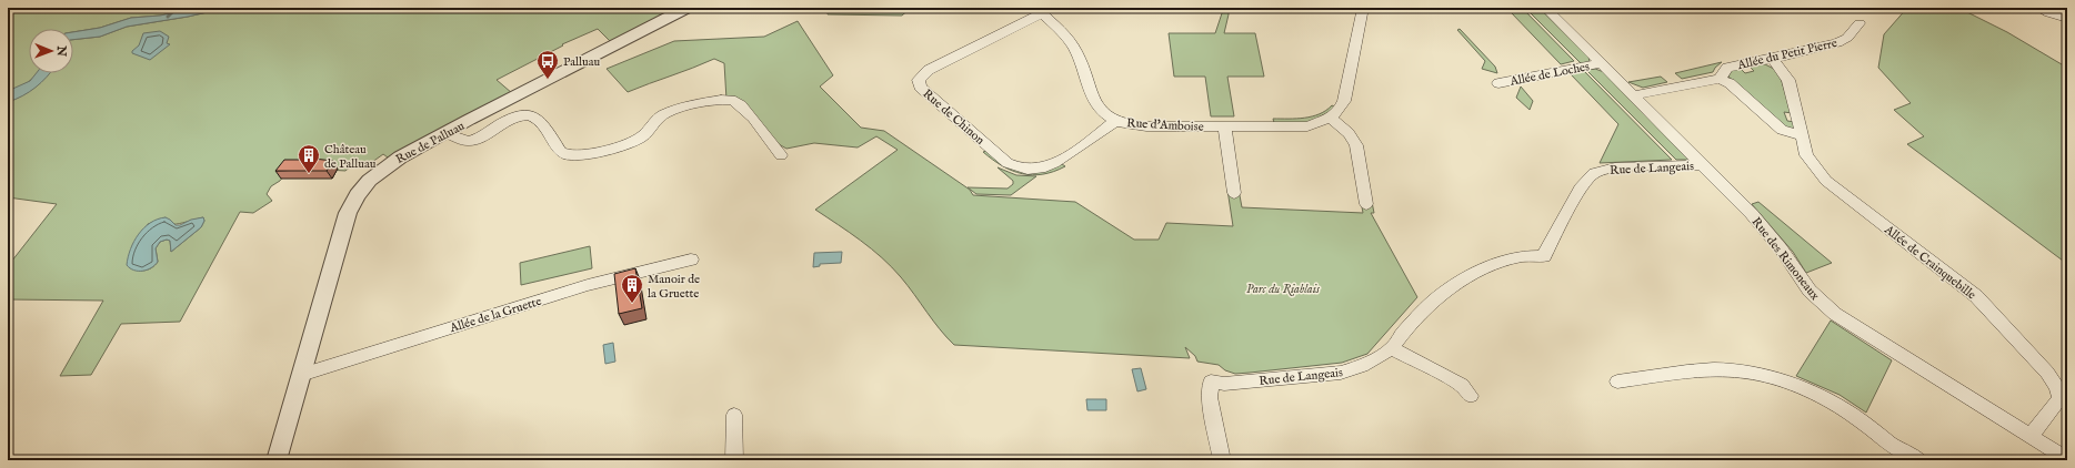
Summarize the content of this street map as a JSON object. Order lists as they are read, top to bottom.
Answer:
{
  "streets": {
    "street": [
      "Allée du Petit Pierre",
      "Allée de Loches",
      "Rue de Chinon",
      "Rue d'Amboise",
      "Rue de Palluau",
      "Rue de Langeais",
      "Rue des Rimoneaux",
      "Allée de Crainquebille",
      "Allée de la Gruette"
    ]
  },
  "crossings": [
    ["Allée du Petit Pierre", "Rue des Rimoneaux"],
    ["Allée du Petit Pierre", "Allée de Crainquebille"],
    ["Allée de Loches", "Rue des Rimoneaux"],
    ["Rue de Chinon", "Rue d'Amboise"],
    ["Rue de Palluau", "Allée de la Gruette"],
    ["Rue de Langeais", "Rue des Rimoneaux"],
    ["Rue des Rimoneaux", "Allée de Crainquebille"]
  ],
  "parks": ["Parc du Riablais"],
  "places": {
    "bus stop": ["Palluau"],
    "building": ["Château de Palluau", "Manoir de la Gruette"]
  },
  "north": "right"
}
